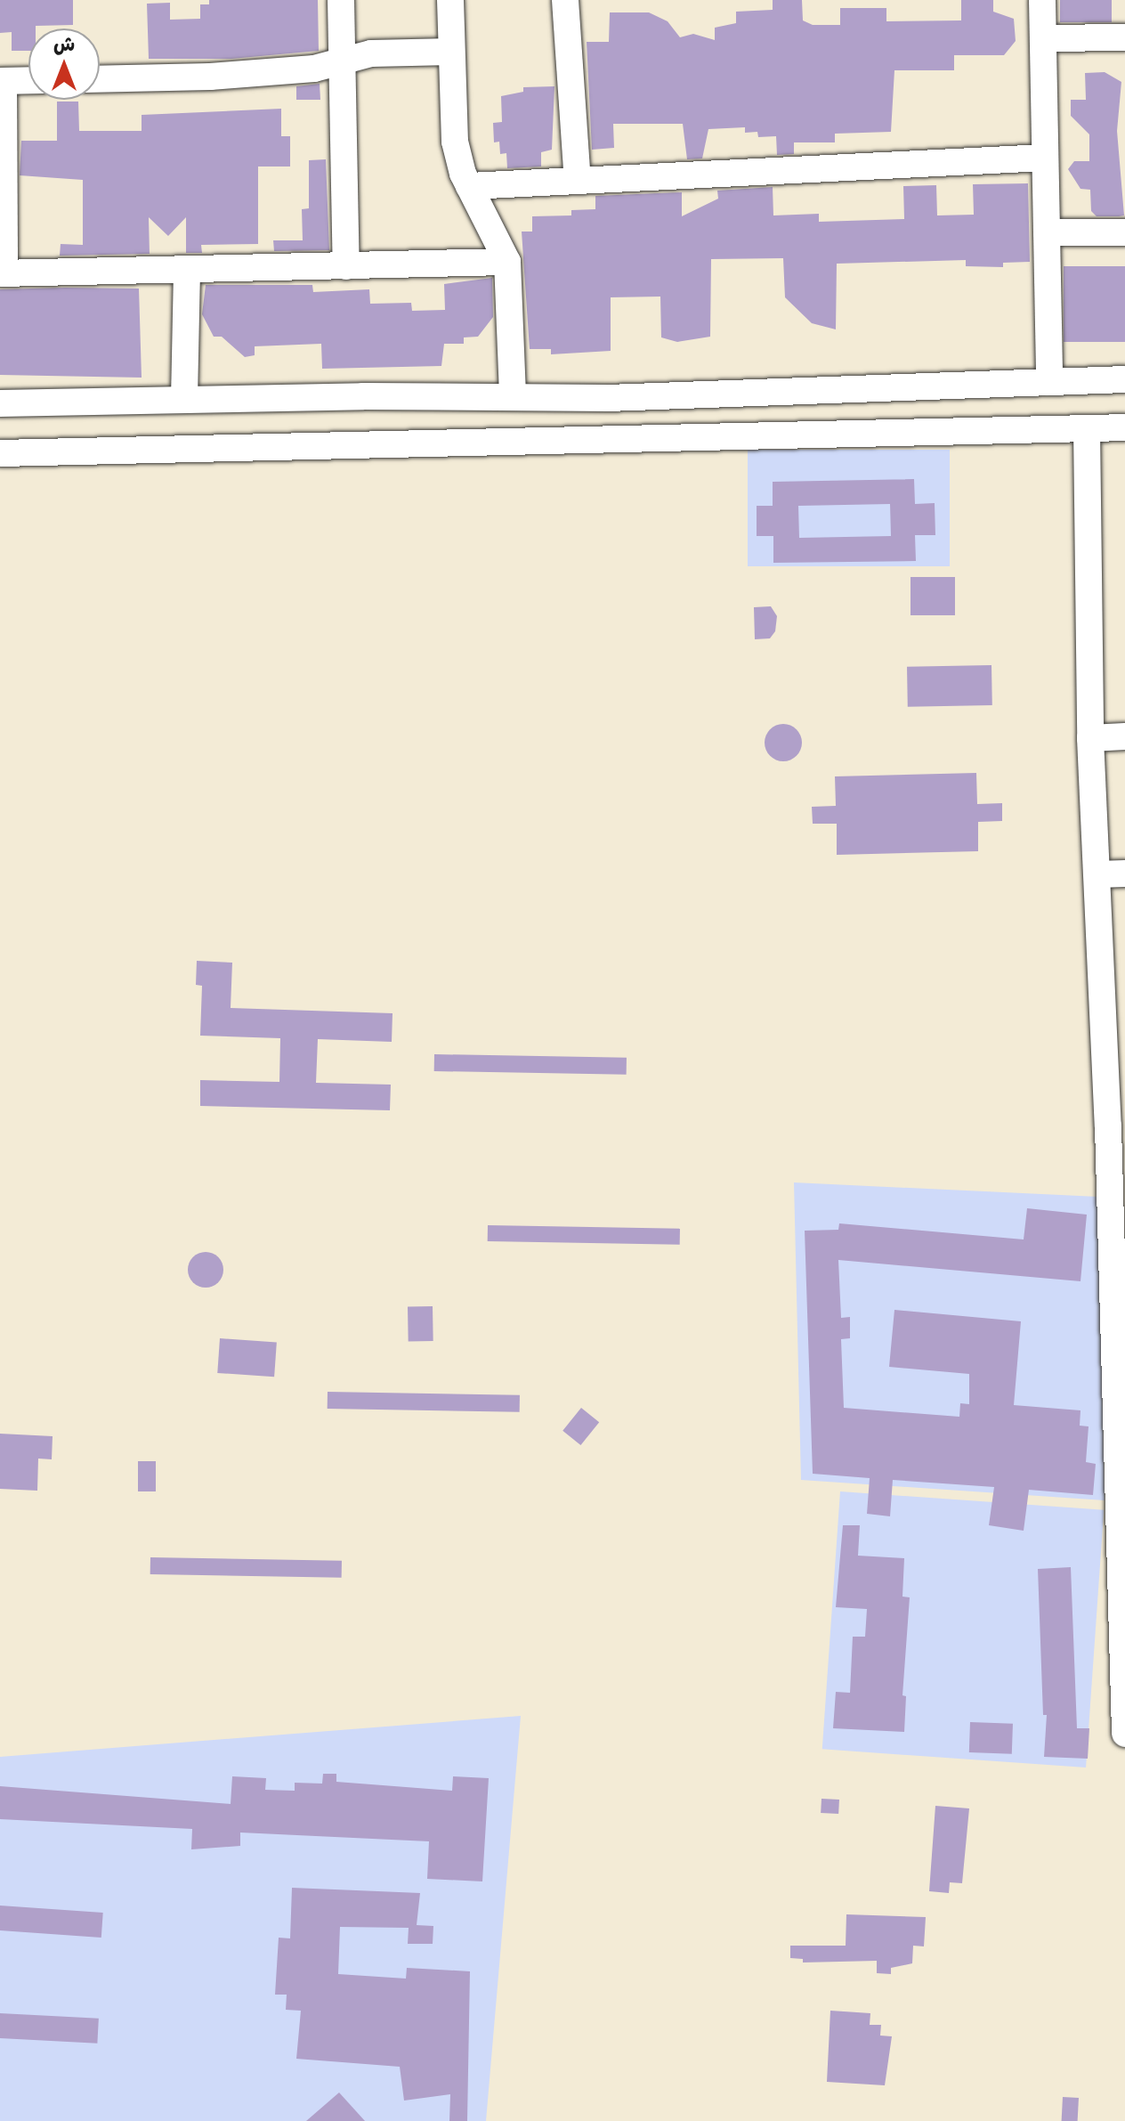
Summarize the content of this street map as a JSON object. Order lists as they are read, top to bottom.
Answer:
{
  "north": "top"
}
